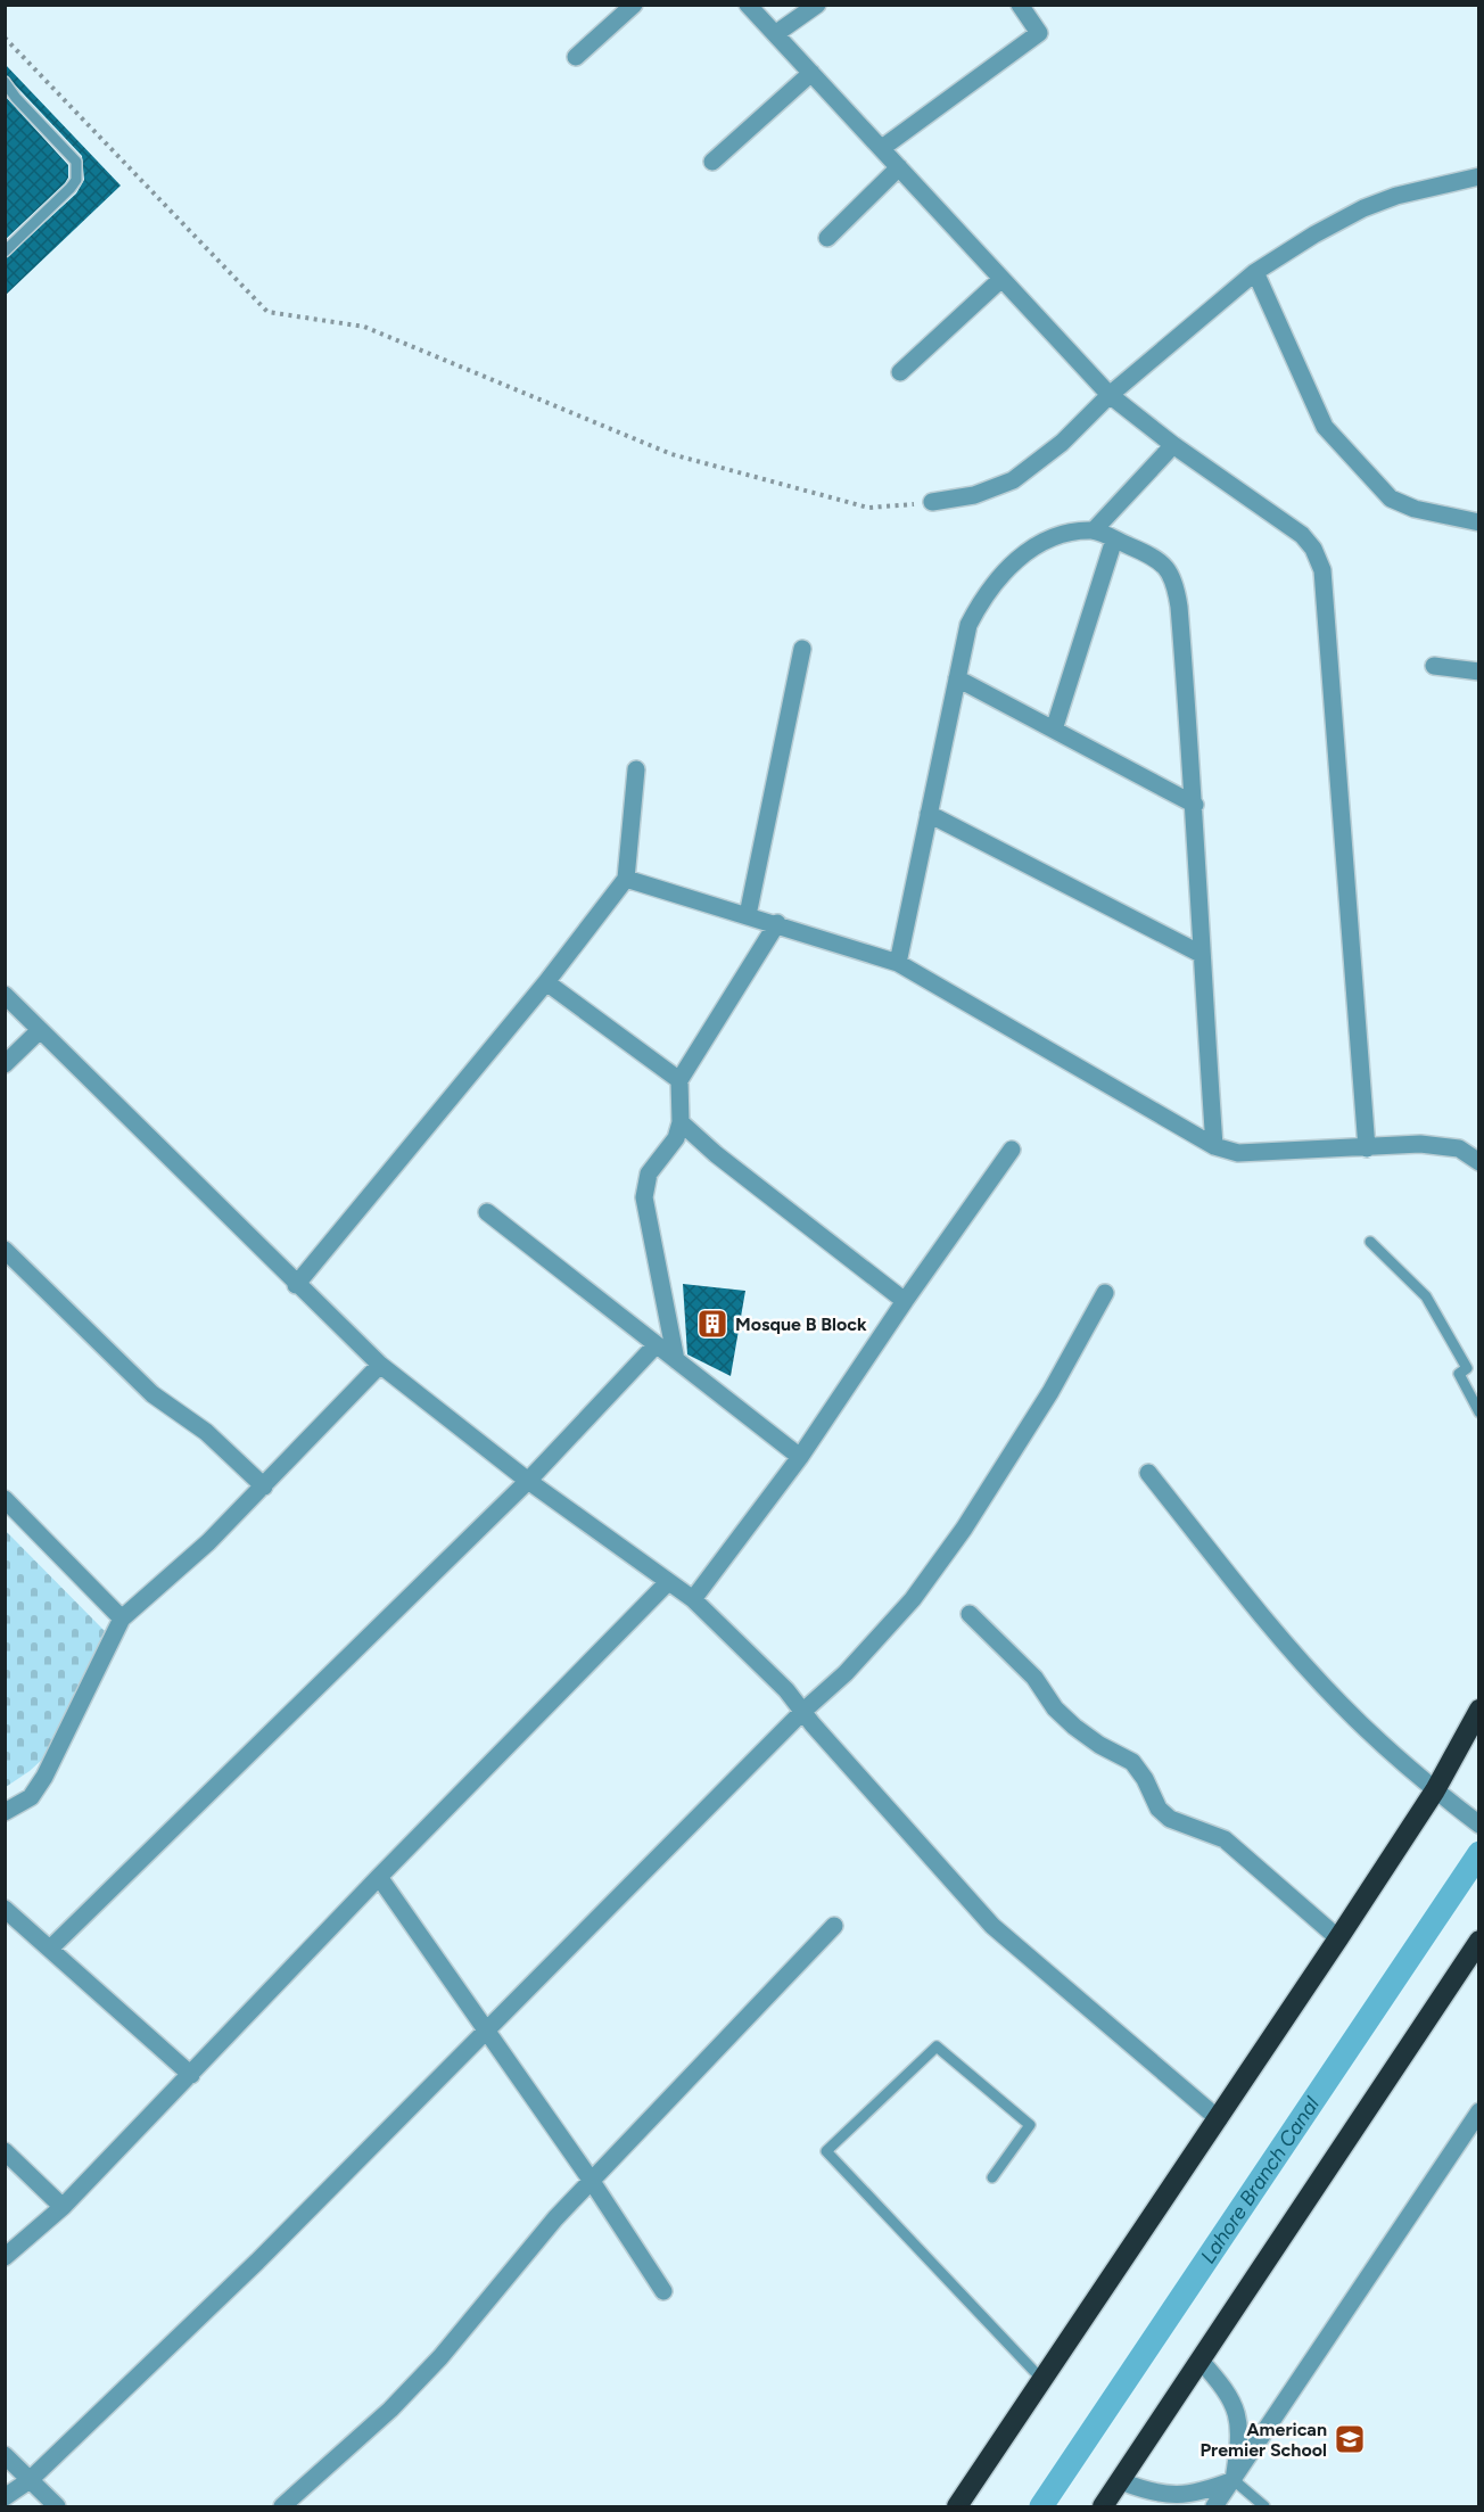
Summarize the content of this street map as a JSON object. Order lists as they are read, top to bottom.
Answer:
{
  "water": ["Lahore Branch Canal"],
  "places": {
    "building": ["Mosque B Block"],
    "school or university": ["American Premier School"]
  }
}
